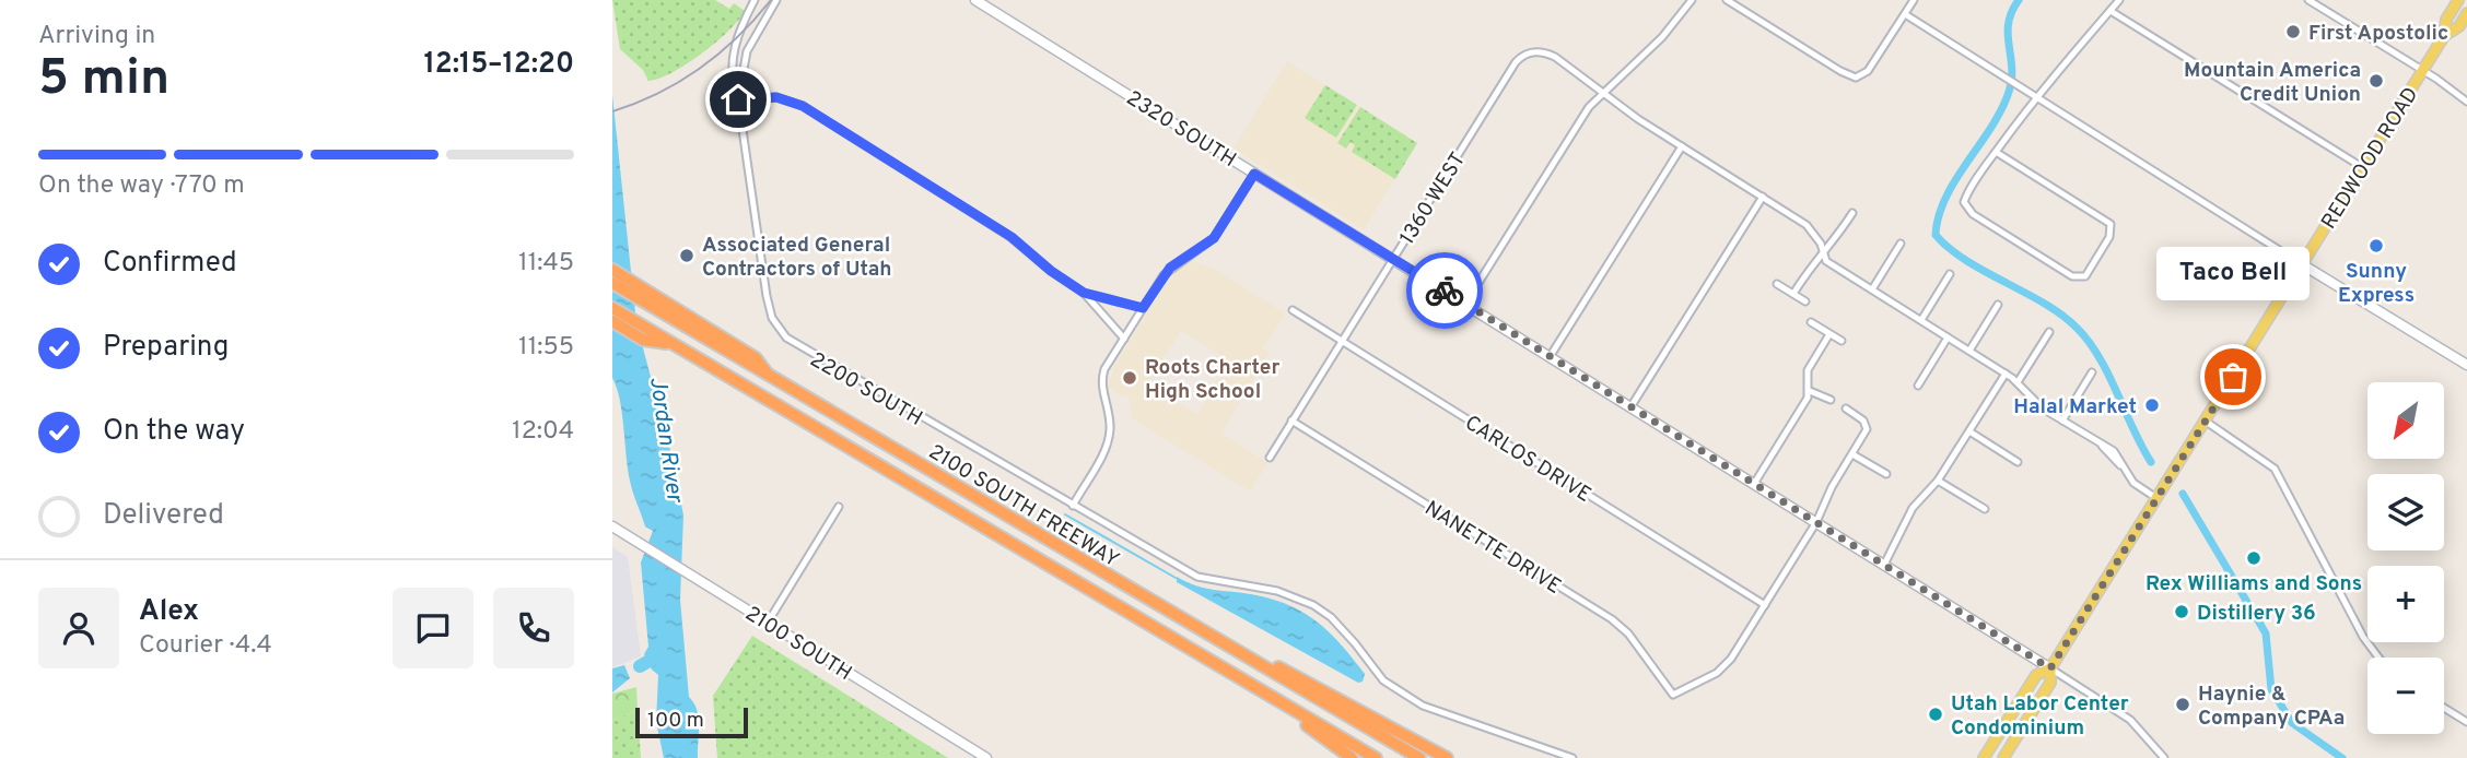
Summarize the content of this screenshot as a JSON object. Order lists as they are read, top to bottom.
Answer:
{
  "streets": {
    "highway": ["2100 SOUTH FREEWAY"],
    "main road": ["REDWOOD ROAD"],
    "street": [
      "2320 SOUTH",
      "1360 WEST",
      "2200 SOUTH",
      "CARLOS DRIVE",
      "NANETTE DRIVE",
      "2100 SOUTH"
    ]
  },
  "crossings": [
    ["2320 SOUTH", "REDWOOD ROAD"],
    ["2320 SOUTH", "1360 WEST"],
    ["1360 WEST", "CARLOS DRIVE"],
    ["1360 WEST", "NANETTE DRIVE"],
    ["CARLOS DRIVE", "NANETTE DRIVE"]
  ],
  "water": ["Jordan River"],
  "places": [
    "First Apostolic",
    "Mountain America Credit Union",
    "Sunny Express",
    "Associated General Contractors of Utah",
    "Taco Bell",
    "Roots Charter High School",
    "Halal Market",
    "Rex Williams and Sons",
    "Distillery 36",
    "Haynie & Company CPAa",
    "Utah Labor Center Condominium"
  ],
  "scale_bar": "100 m",
  "north": "bottom left",
  "page": {
    "heading": ["5 min", "Arriving in", "12:15–12:20"],
    "panel": ["Alex", "Courier · 4.4"],
    "bar": "On the way · 770 m",
    "list": [
      ["Confirmed", "11:45"],
      ["Preparing", "11:55"],
      ["On the way", "12:04"],
      "Delivered"
    ],
    "bubble": "Taco Bell",
    "map_buttons": ["+", "−"],
    "scale": "100 m"
  }
}
